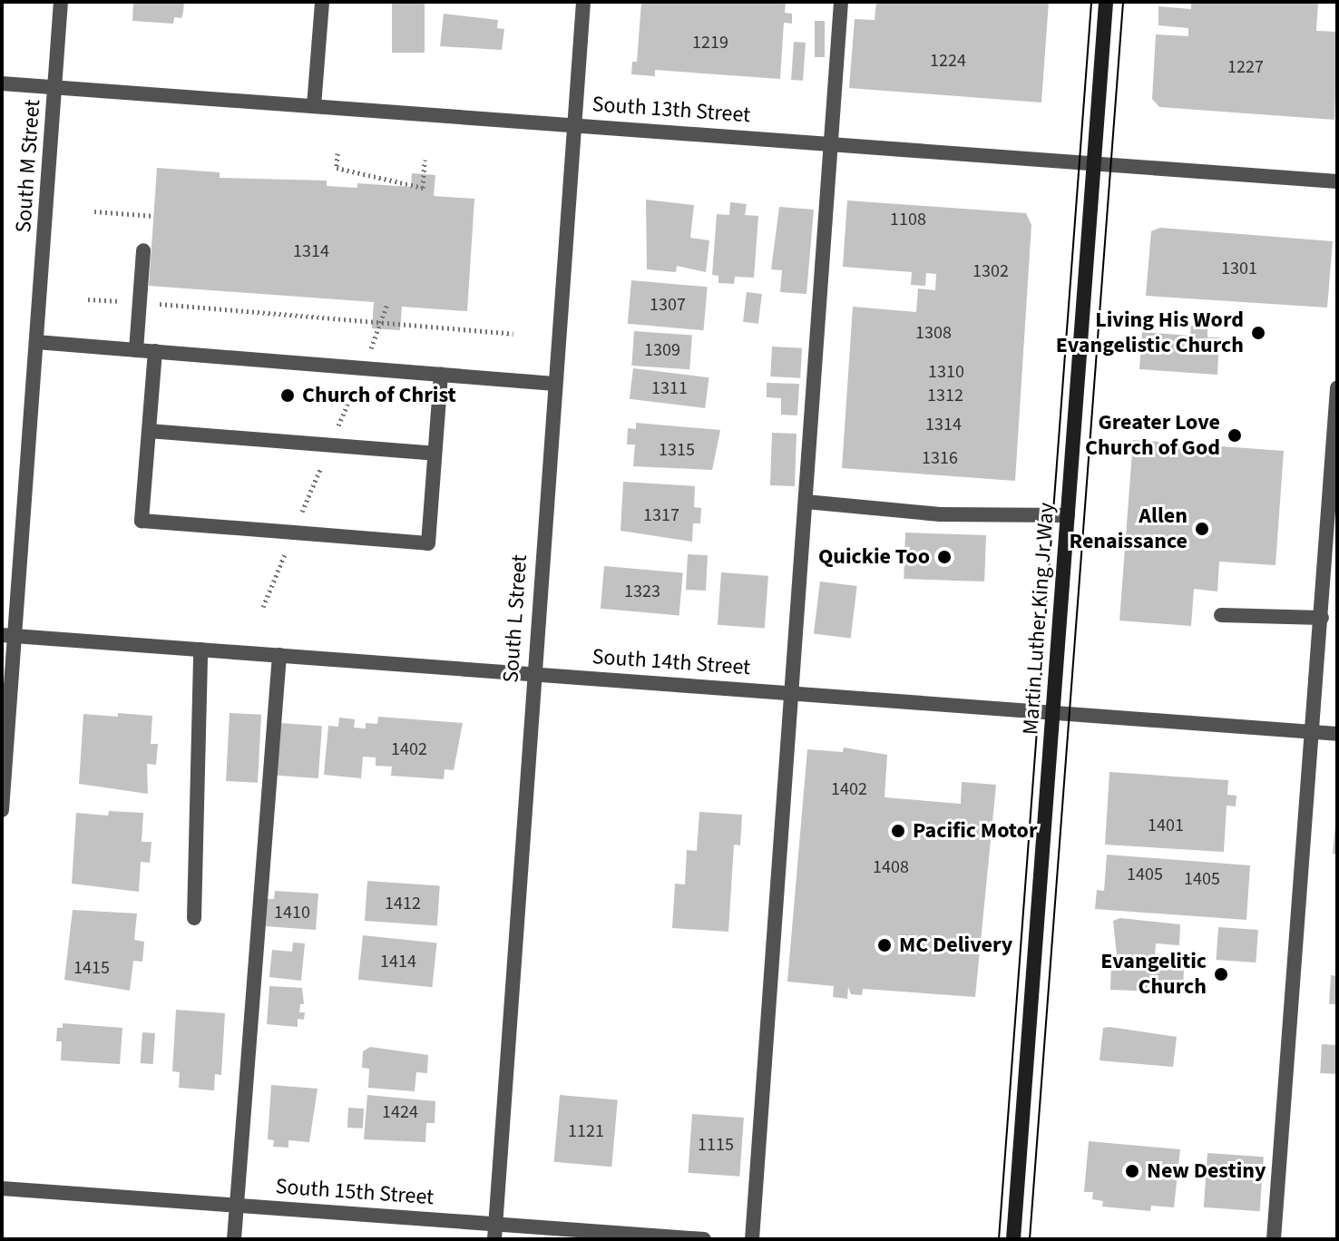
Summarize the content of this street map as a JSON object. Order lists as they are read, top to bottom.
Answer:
{
  "streets": {
    "main road": ["Martin Luther King Jr Way"],
    "street": [
      "South 13th Street",
      "South M Street",
      "South L Street",
      "South 14th Street",
      "South 15th Street"
    ]
  },
  "crossings": [
    ["South 13th Street", "South M Street"],
    ["South 13th Street", "South L Street"],
    ["South 13th Street", "Martin Luther King Jr Way"],
    ["South M Street", "South 14th Street"],
    ["South L Street", "South 14th Street"],
    ["South L Street", "South 15th Street"],
    ["Martin Luther King Jr Way", "South 14th Street"]
  ],
  "places": [
    "Living His Word Evangelistic Church",
    "Church of Christ",
    "Greater Love Church of God",
    "Allen Renaissance",
    "Quickie Too",
    "Pacific Motor",
    "MC Delivery",
    "Evangelitic Church",
    "New Destiny"
  ],
  "house_numbers": [
    "1219",
    "1224",
    "1227",
    "1108",
    "1314",
    "1301",
    "1302",
    "1307",
    "1308",
    "1309",
    "1310",
    "1311",
    "1312",
    "1314",
    "1315",
    "1316",
    "1317",
    "1323",
    "1402",
    "1402",
    "1401",
    "1408",
    "1405",
    "1405",
    "1412",
    "1410",
    "1414",
    "1415",
    "1424",
    "1121",
    "1115"
  ]
}
